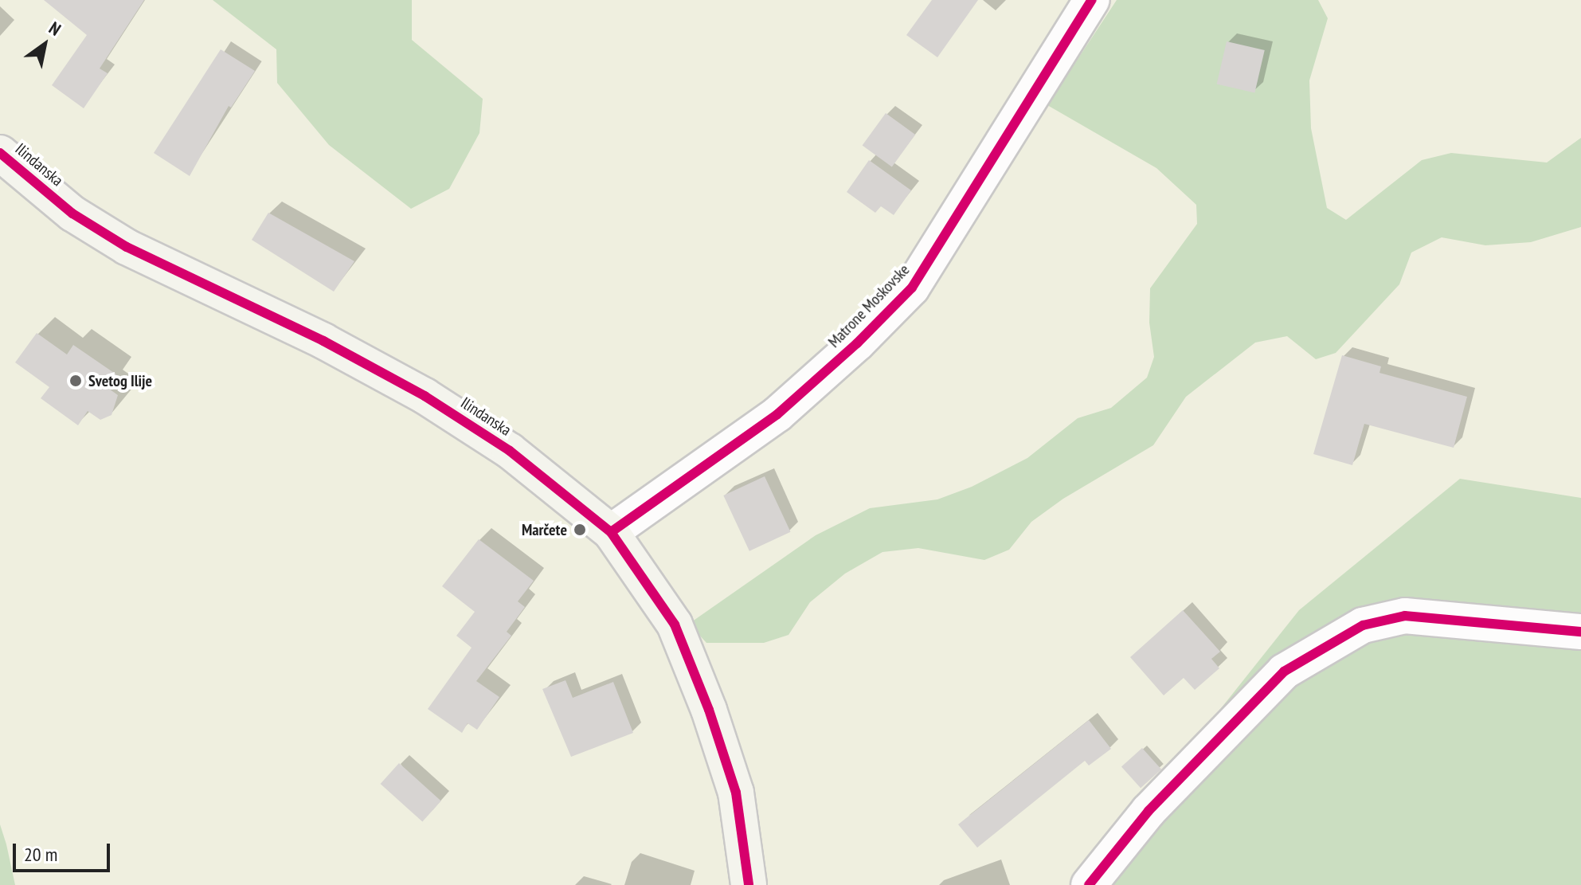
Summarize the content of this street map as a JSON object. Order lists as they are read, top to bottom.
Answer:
{
  "streets": {
    "street": ["Ilindanska", "Matrone Moskovske"]
  },
  "crossings": [
    ["Ilindanska", "Matrone Moskovske"]
  ],
  "places": ["Svetog Ilije", "Marčete"],
  "scale_bar": "20 m",
  "north": "top right"
}
